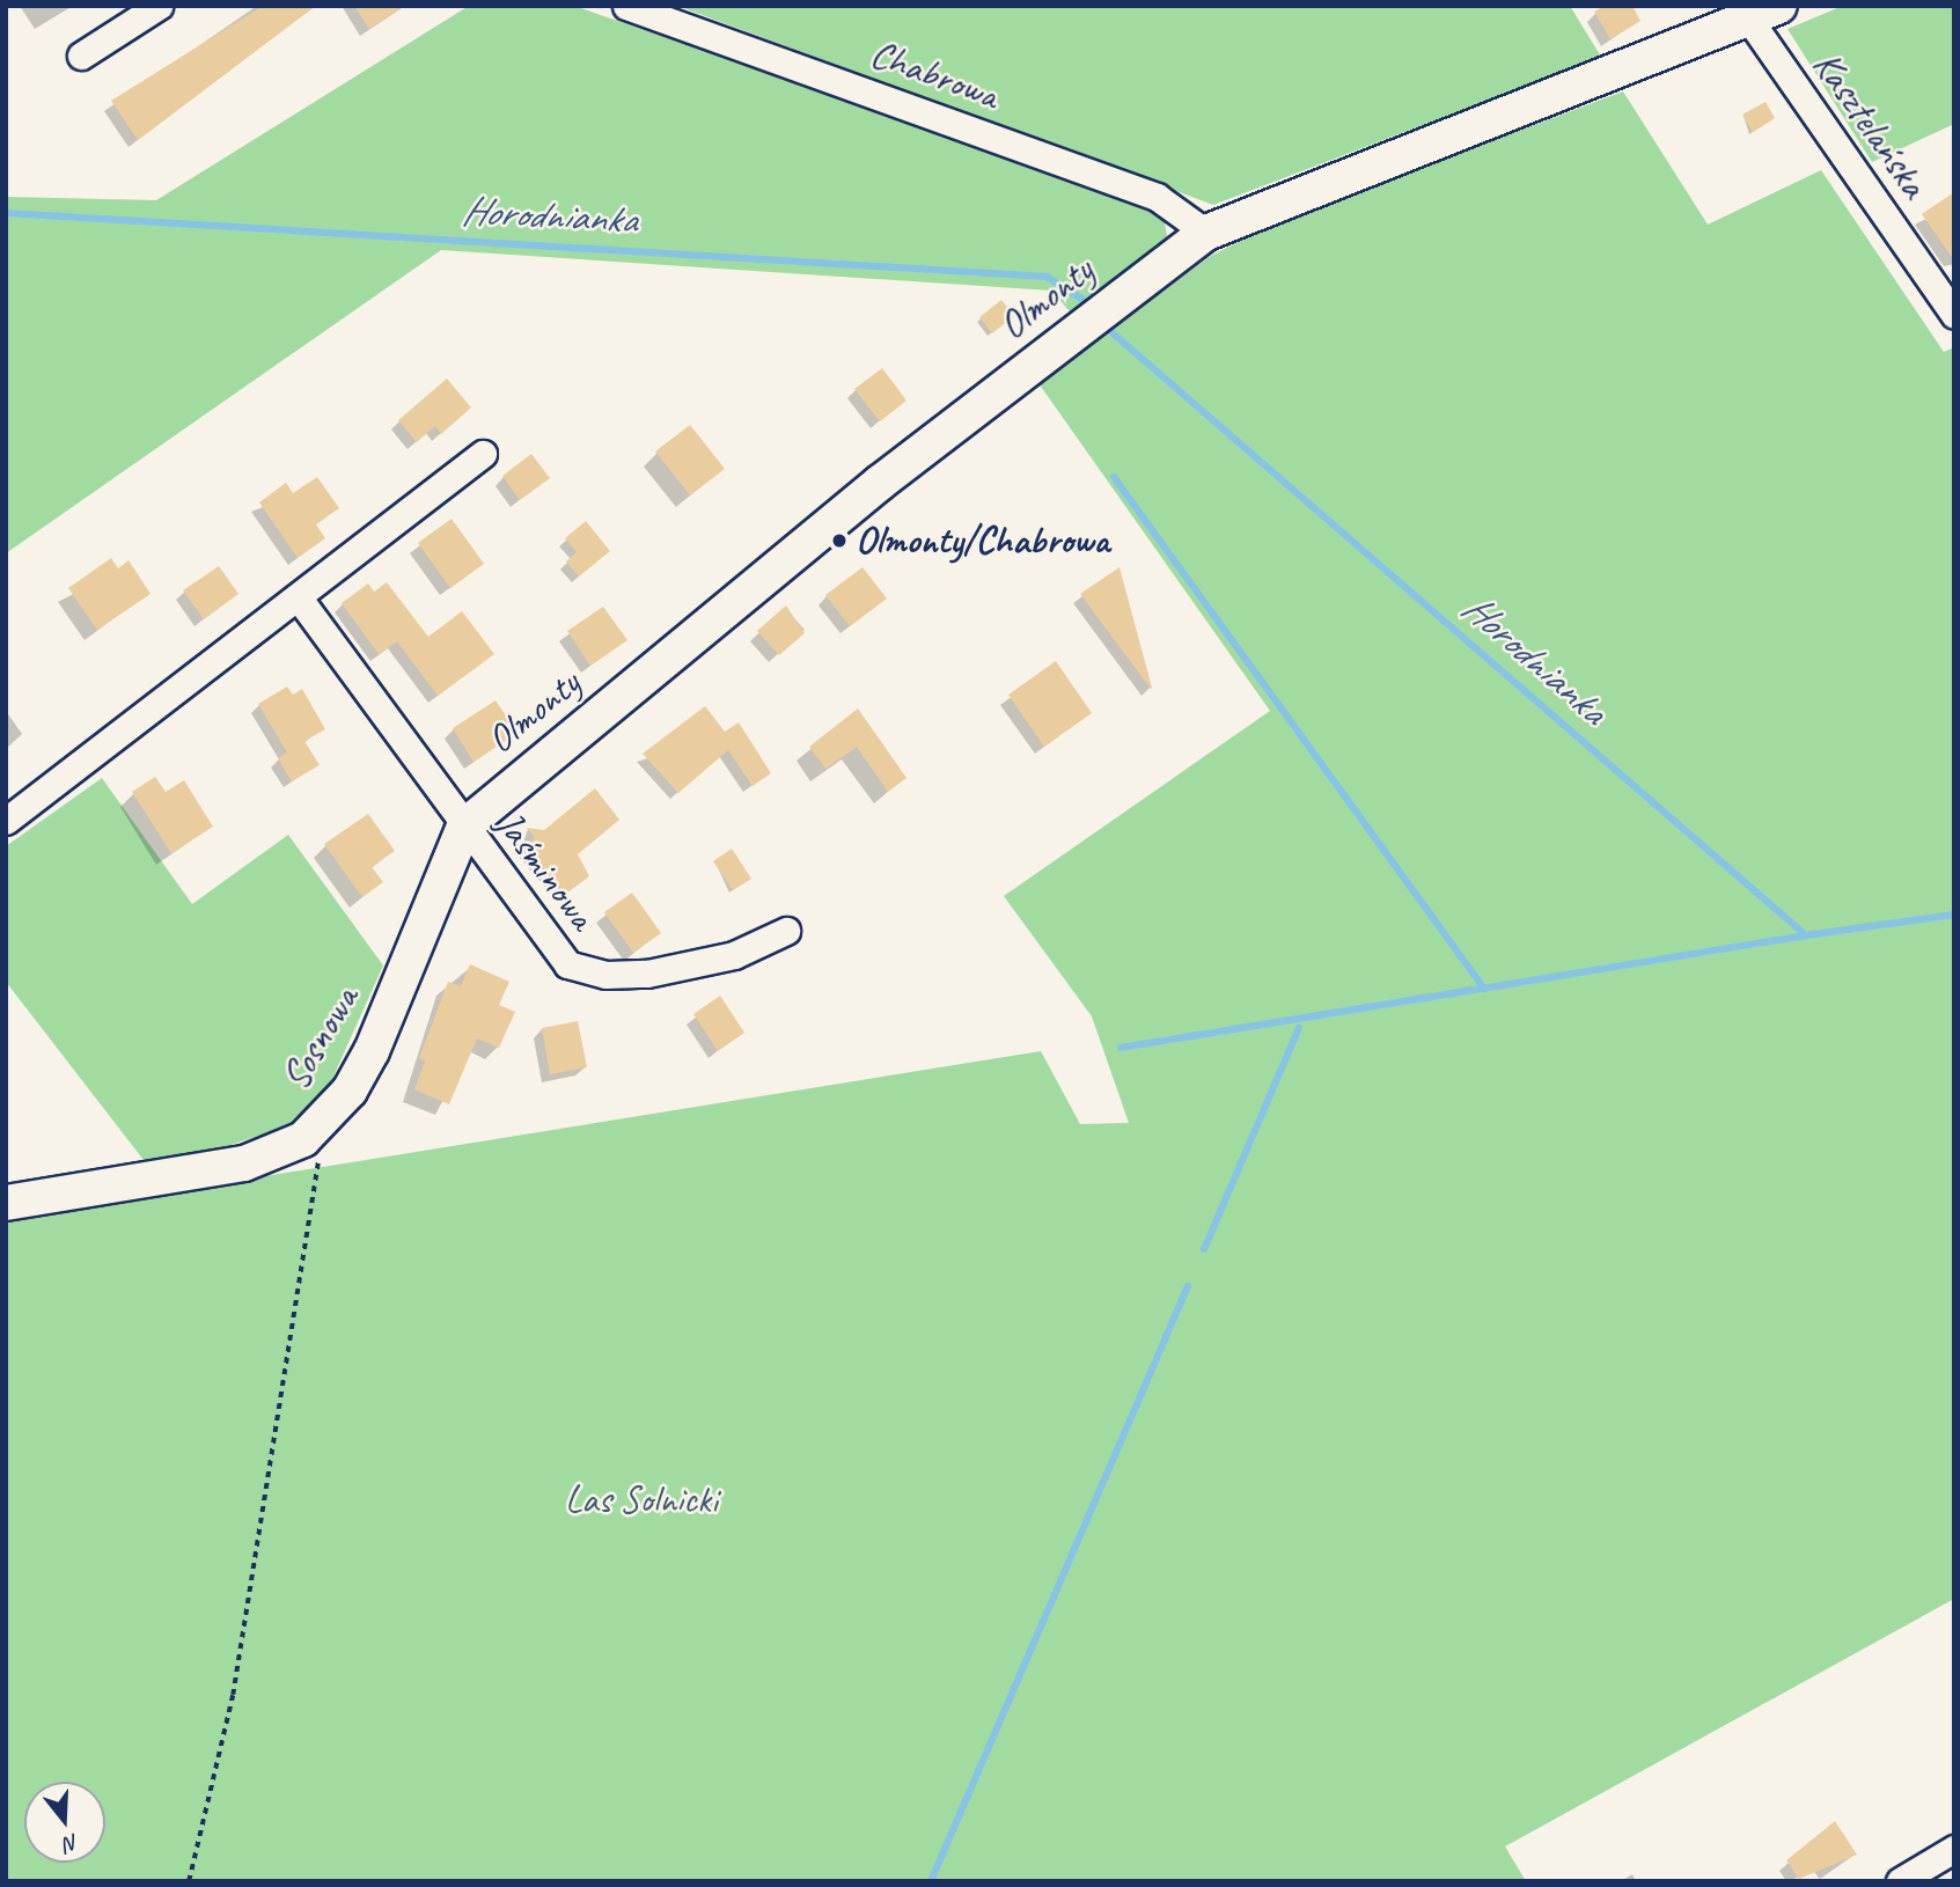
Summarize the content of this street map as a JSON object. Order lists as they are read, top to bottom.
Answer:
{
  "streets": {
    "street": [
      "Chabrowa",
      "Kasztelańska",
      "Olmonty",
      "Jaśminowa",
      "Sosnowa"
    ]
  },
  "crossings": [
    ["Chabrowa", "Olmonty"],
    ["Kasztelańska", "Olmonty"],
    ["Olmonty", "Jaśminowa"],
    ["Olmonty", "Sosnowa"],
    ["Jaśminowa", "Sosnowa"]
  ],
  "water": ["Horodnianka"],
  "parks": ["Las Solnicki"],
  "places": ["Olmonty/Chabrowa"],
  "north": "bottom"
}
